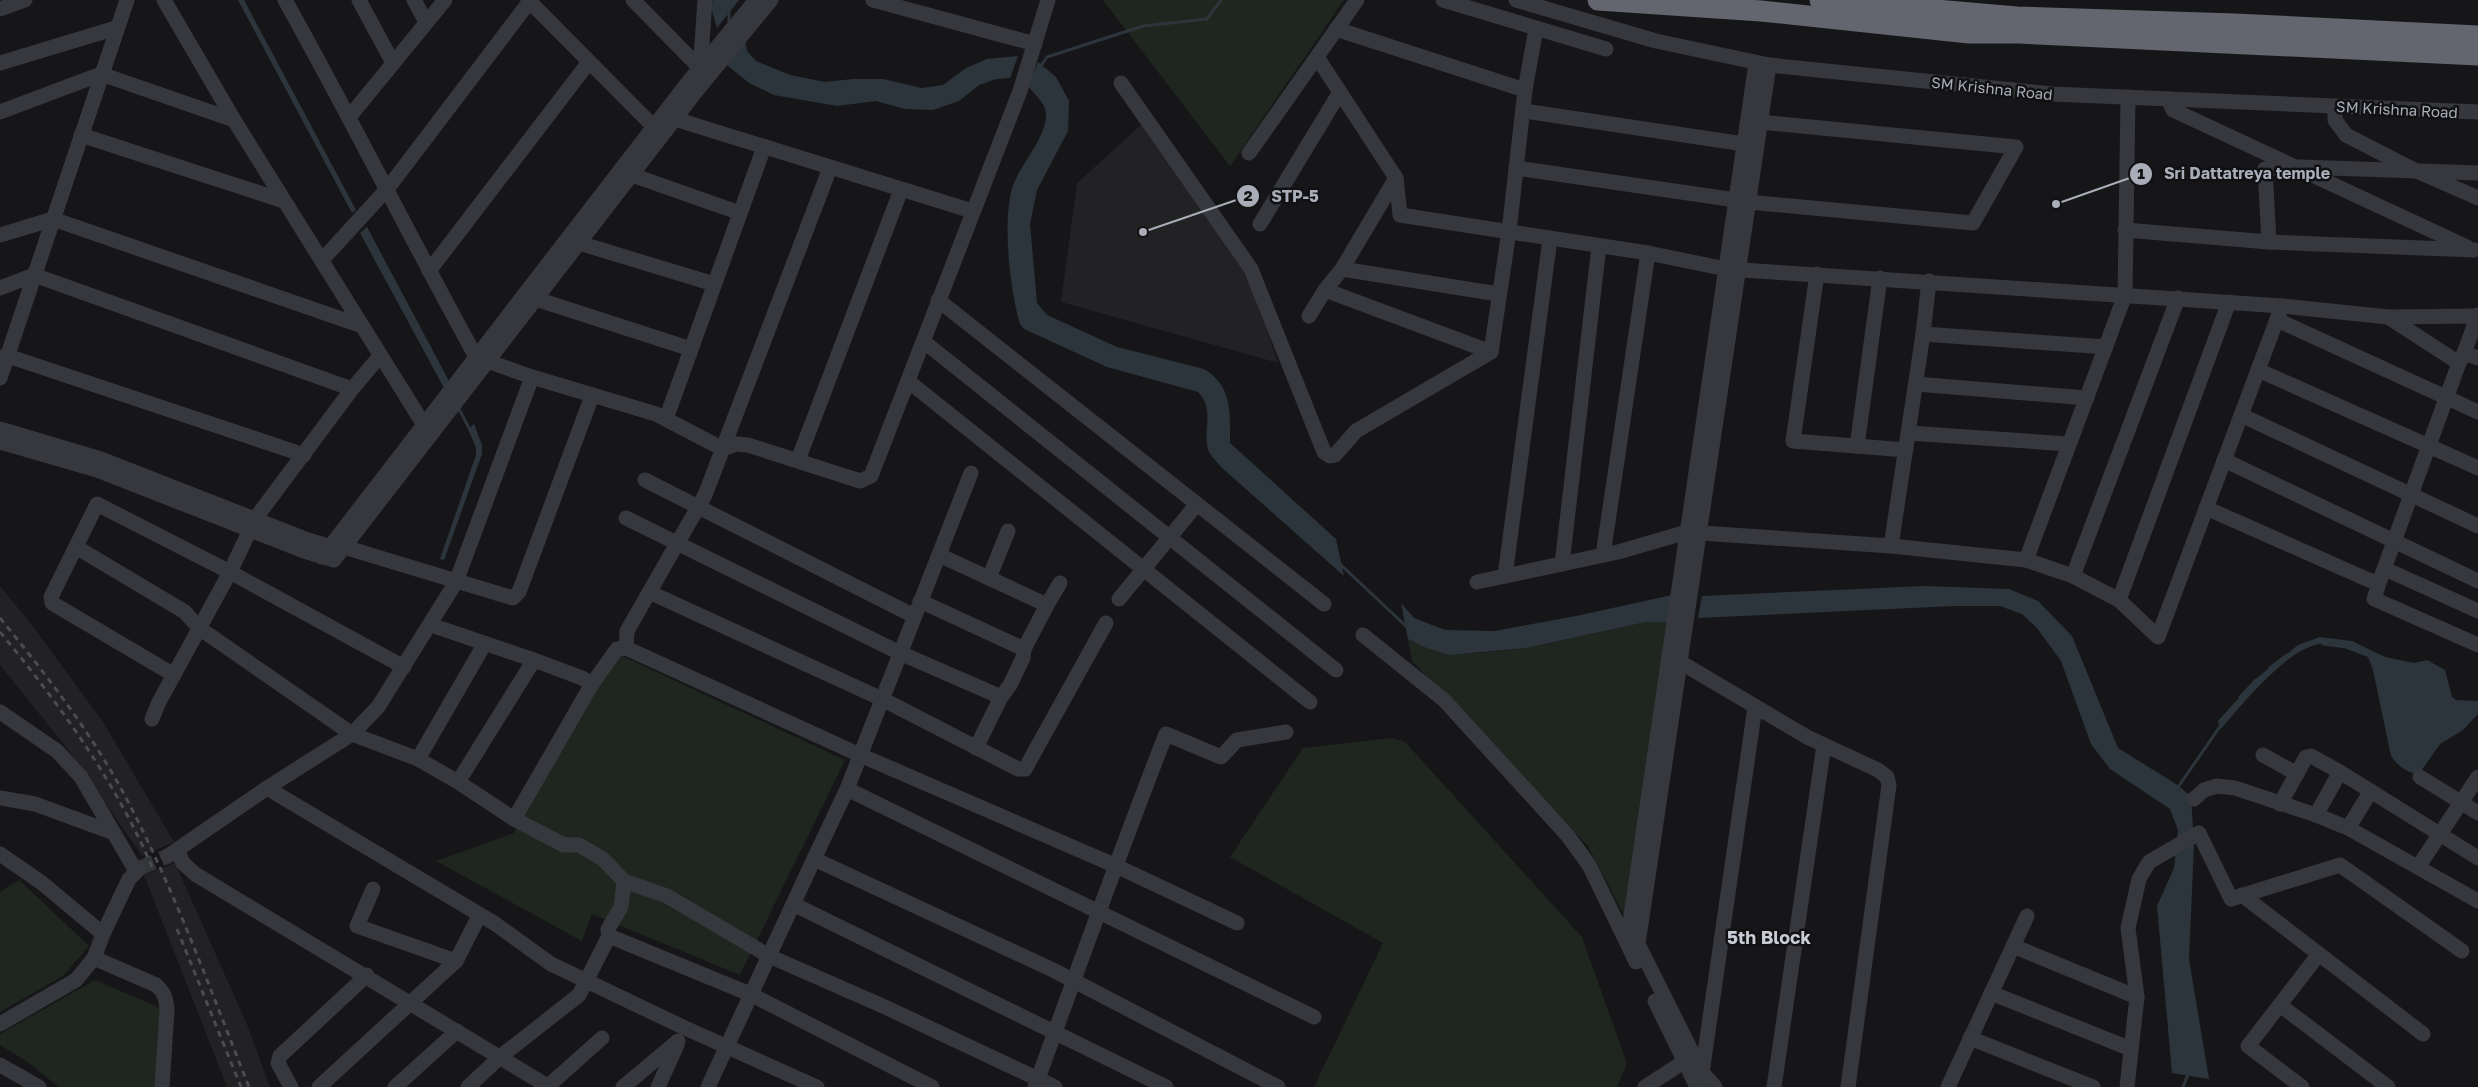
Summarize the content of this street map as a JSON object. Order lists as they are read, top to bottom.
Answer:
{
  "streets": {
    "street": ["SM Krishna Road"]
  },
  "districts": ["5th Block"],
  "places": ["Sri Dattatreya temple", "STP-5"]
}
